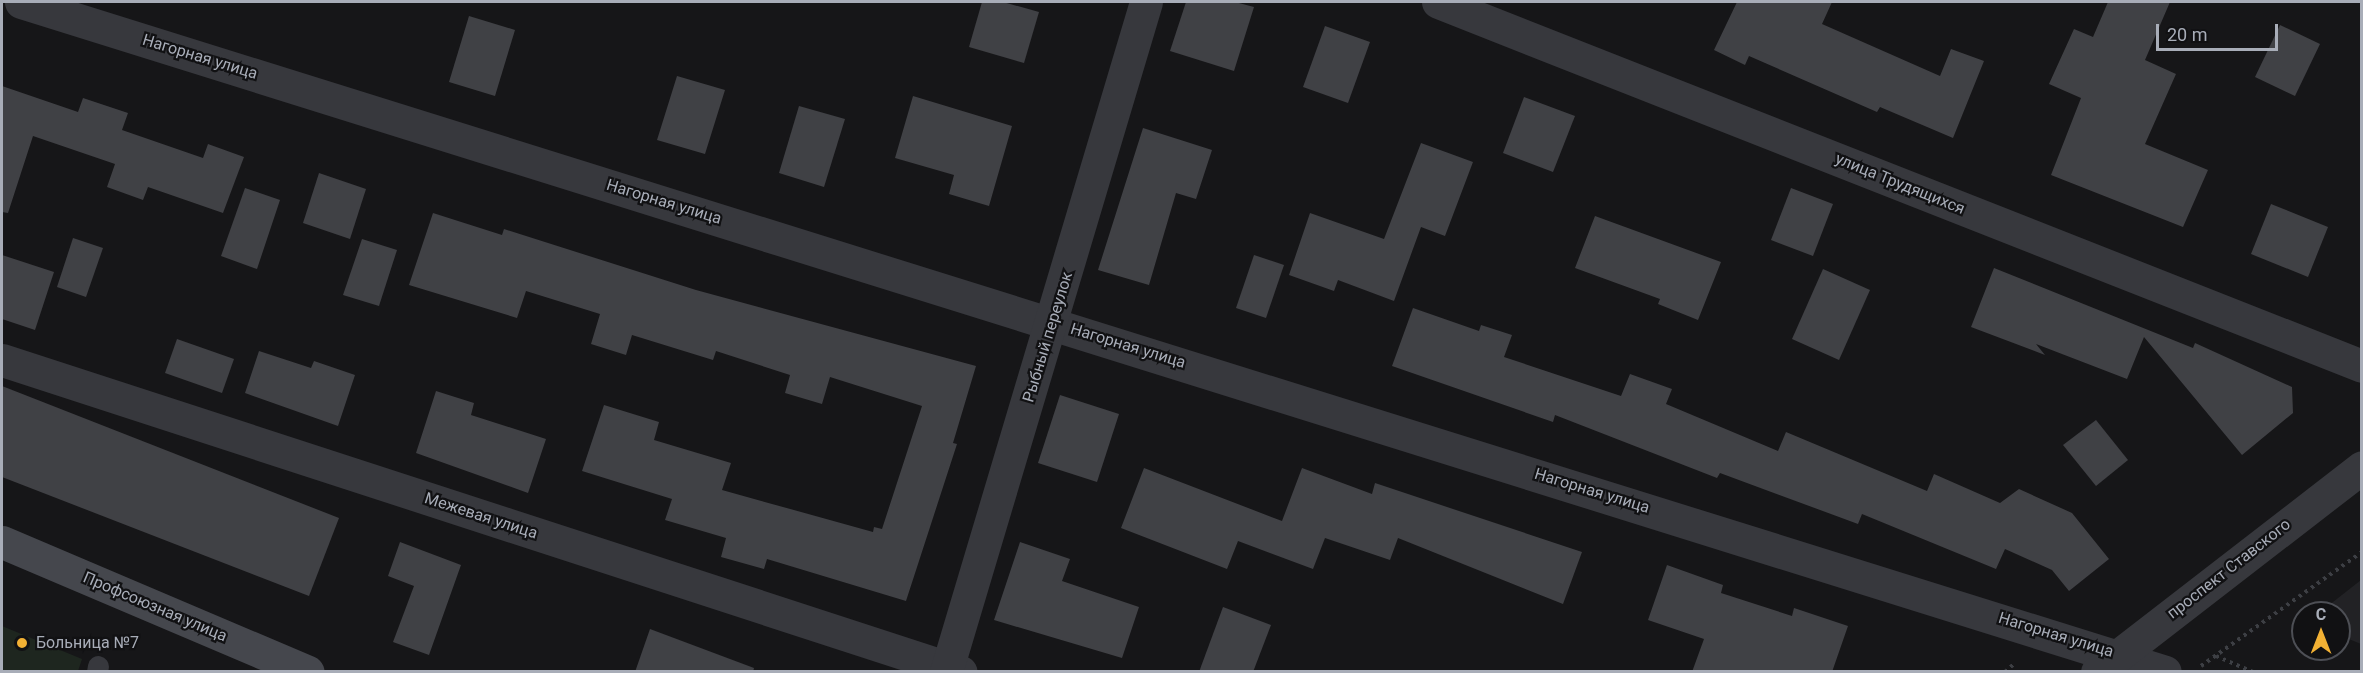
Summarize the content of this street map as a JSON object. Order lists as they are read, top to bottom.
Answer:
{
  "streets": {
    "main road": ["Профсоюзная улица"],
    "street": [
      "Нагорная улица",
      "улица Трудящихся",
      "Рыбный переулок",
      "Межевая улица",
      "проспект Ставского"
    ]
  },
  "crossings": [
    ["Нагорная улица", "Рыбный переулок"],
    ["Нагорная улица", "проспект Ставского"],
    ["Рыбный переулок", "Межевая улица"]
  ],
  "places": ["Больница №7"],
  "scale_bar": "20 m",
  "north": "top"
}
